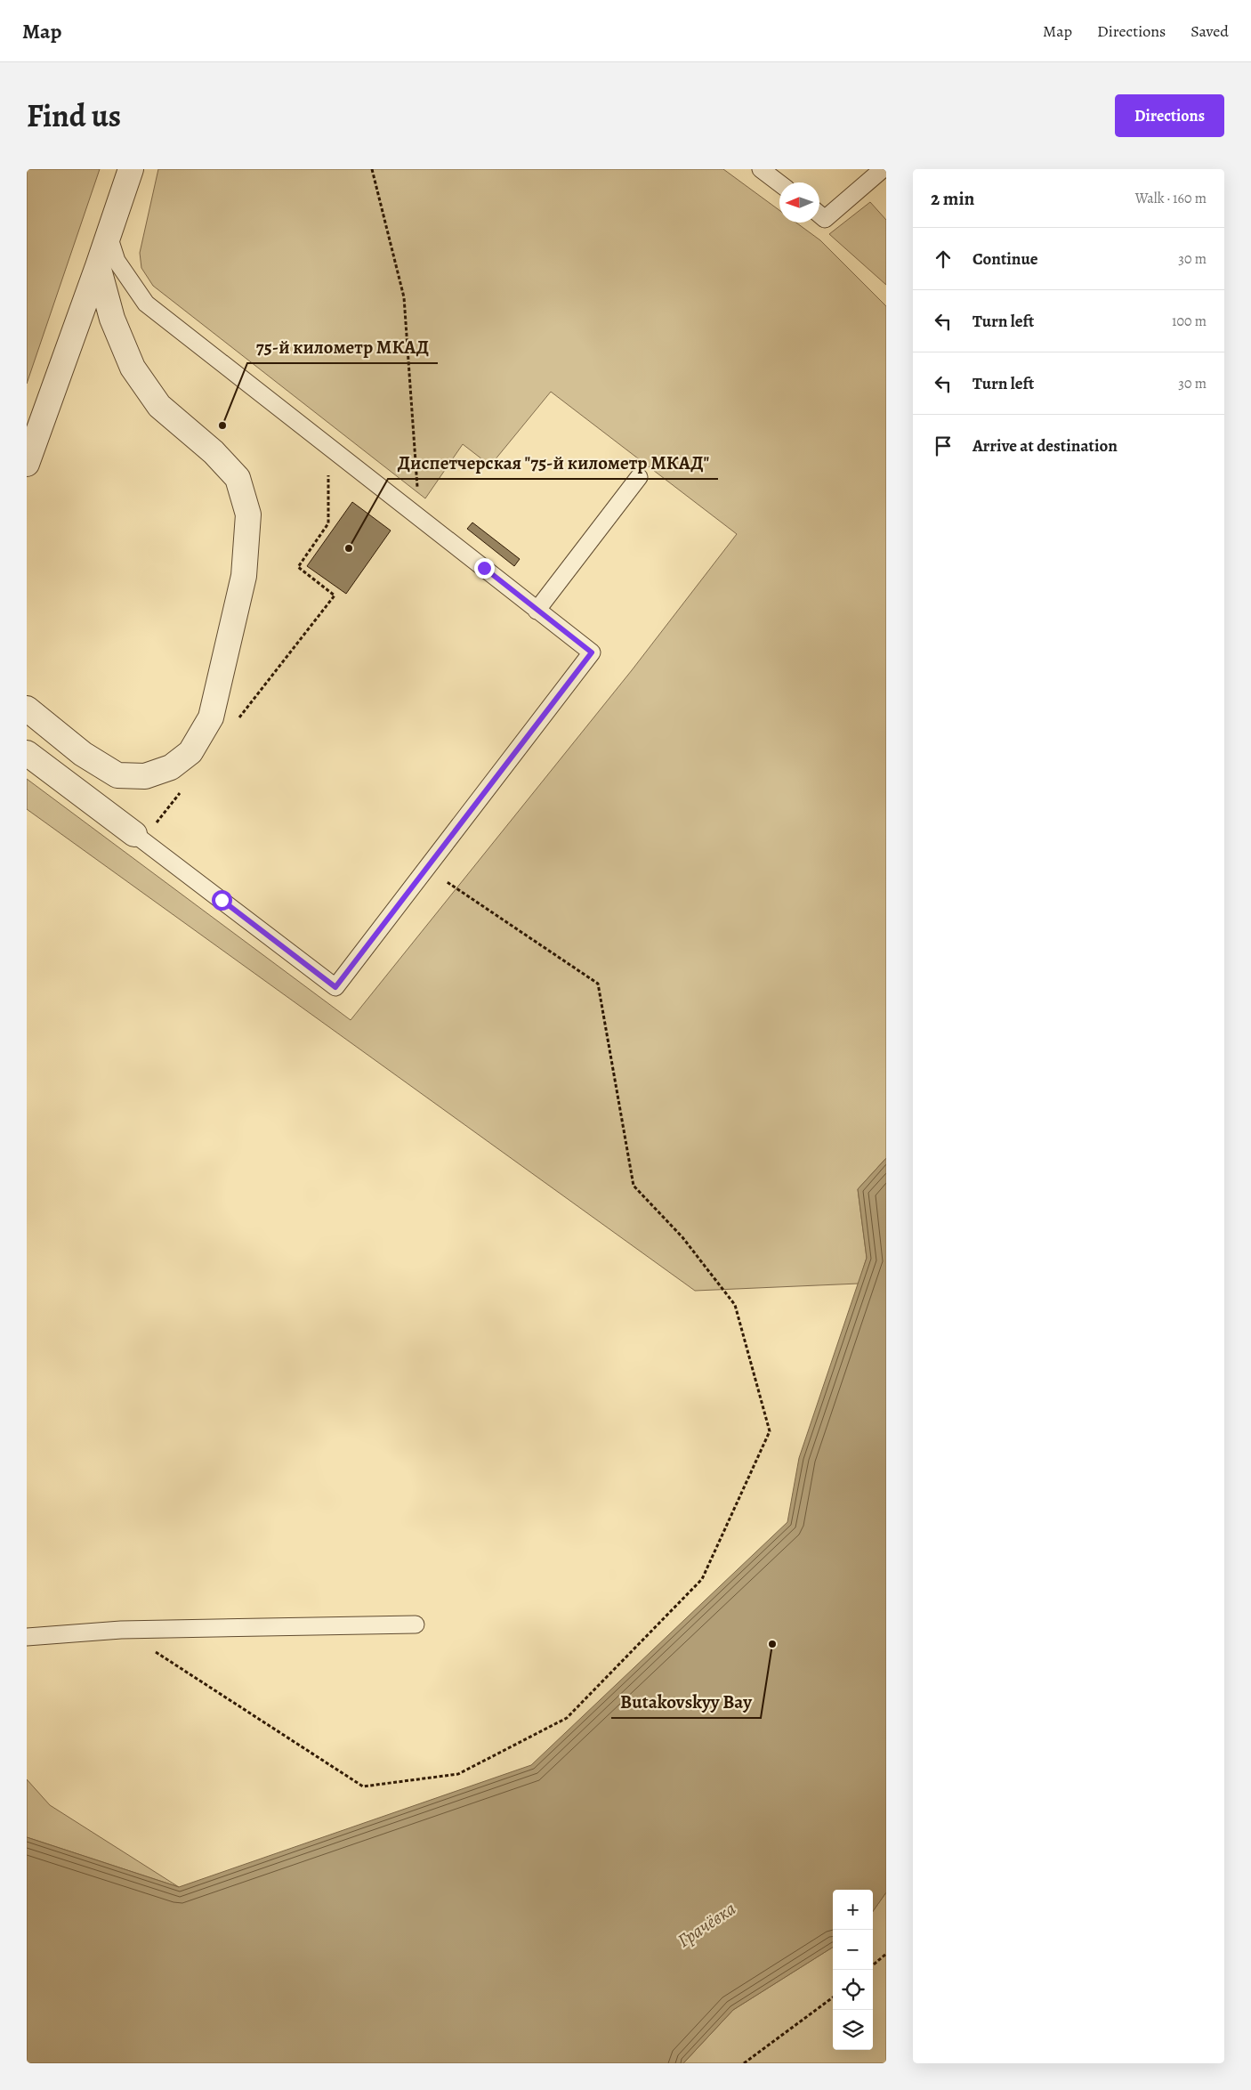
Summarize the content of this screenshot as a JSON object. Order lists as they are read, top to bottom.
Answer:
{
  "water": ["Грачёвка"],
  "places": ["75-й километр МКАД", "Диспетчерская \"75-й километр МКАД\"", "Butakovskyy Bay"],
  "north": "left",
  "page": {
    "header": "Map",
    "nav": ["Map", "Directions", "Saved"],
    "title": "Find us",
    "buttons": "Directions",
    "heading": ["2 min", "Walk · 160 m"],
    "list": [
      ["Continue", "30 m"],
      ["Turn left", "100 m"],
      ["Turn left", "30 m"],
      "Arrive at destination"
    ],
    "map_buttons": ["+", "−"]
  }
}
